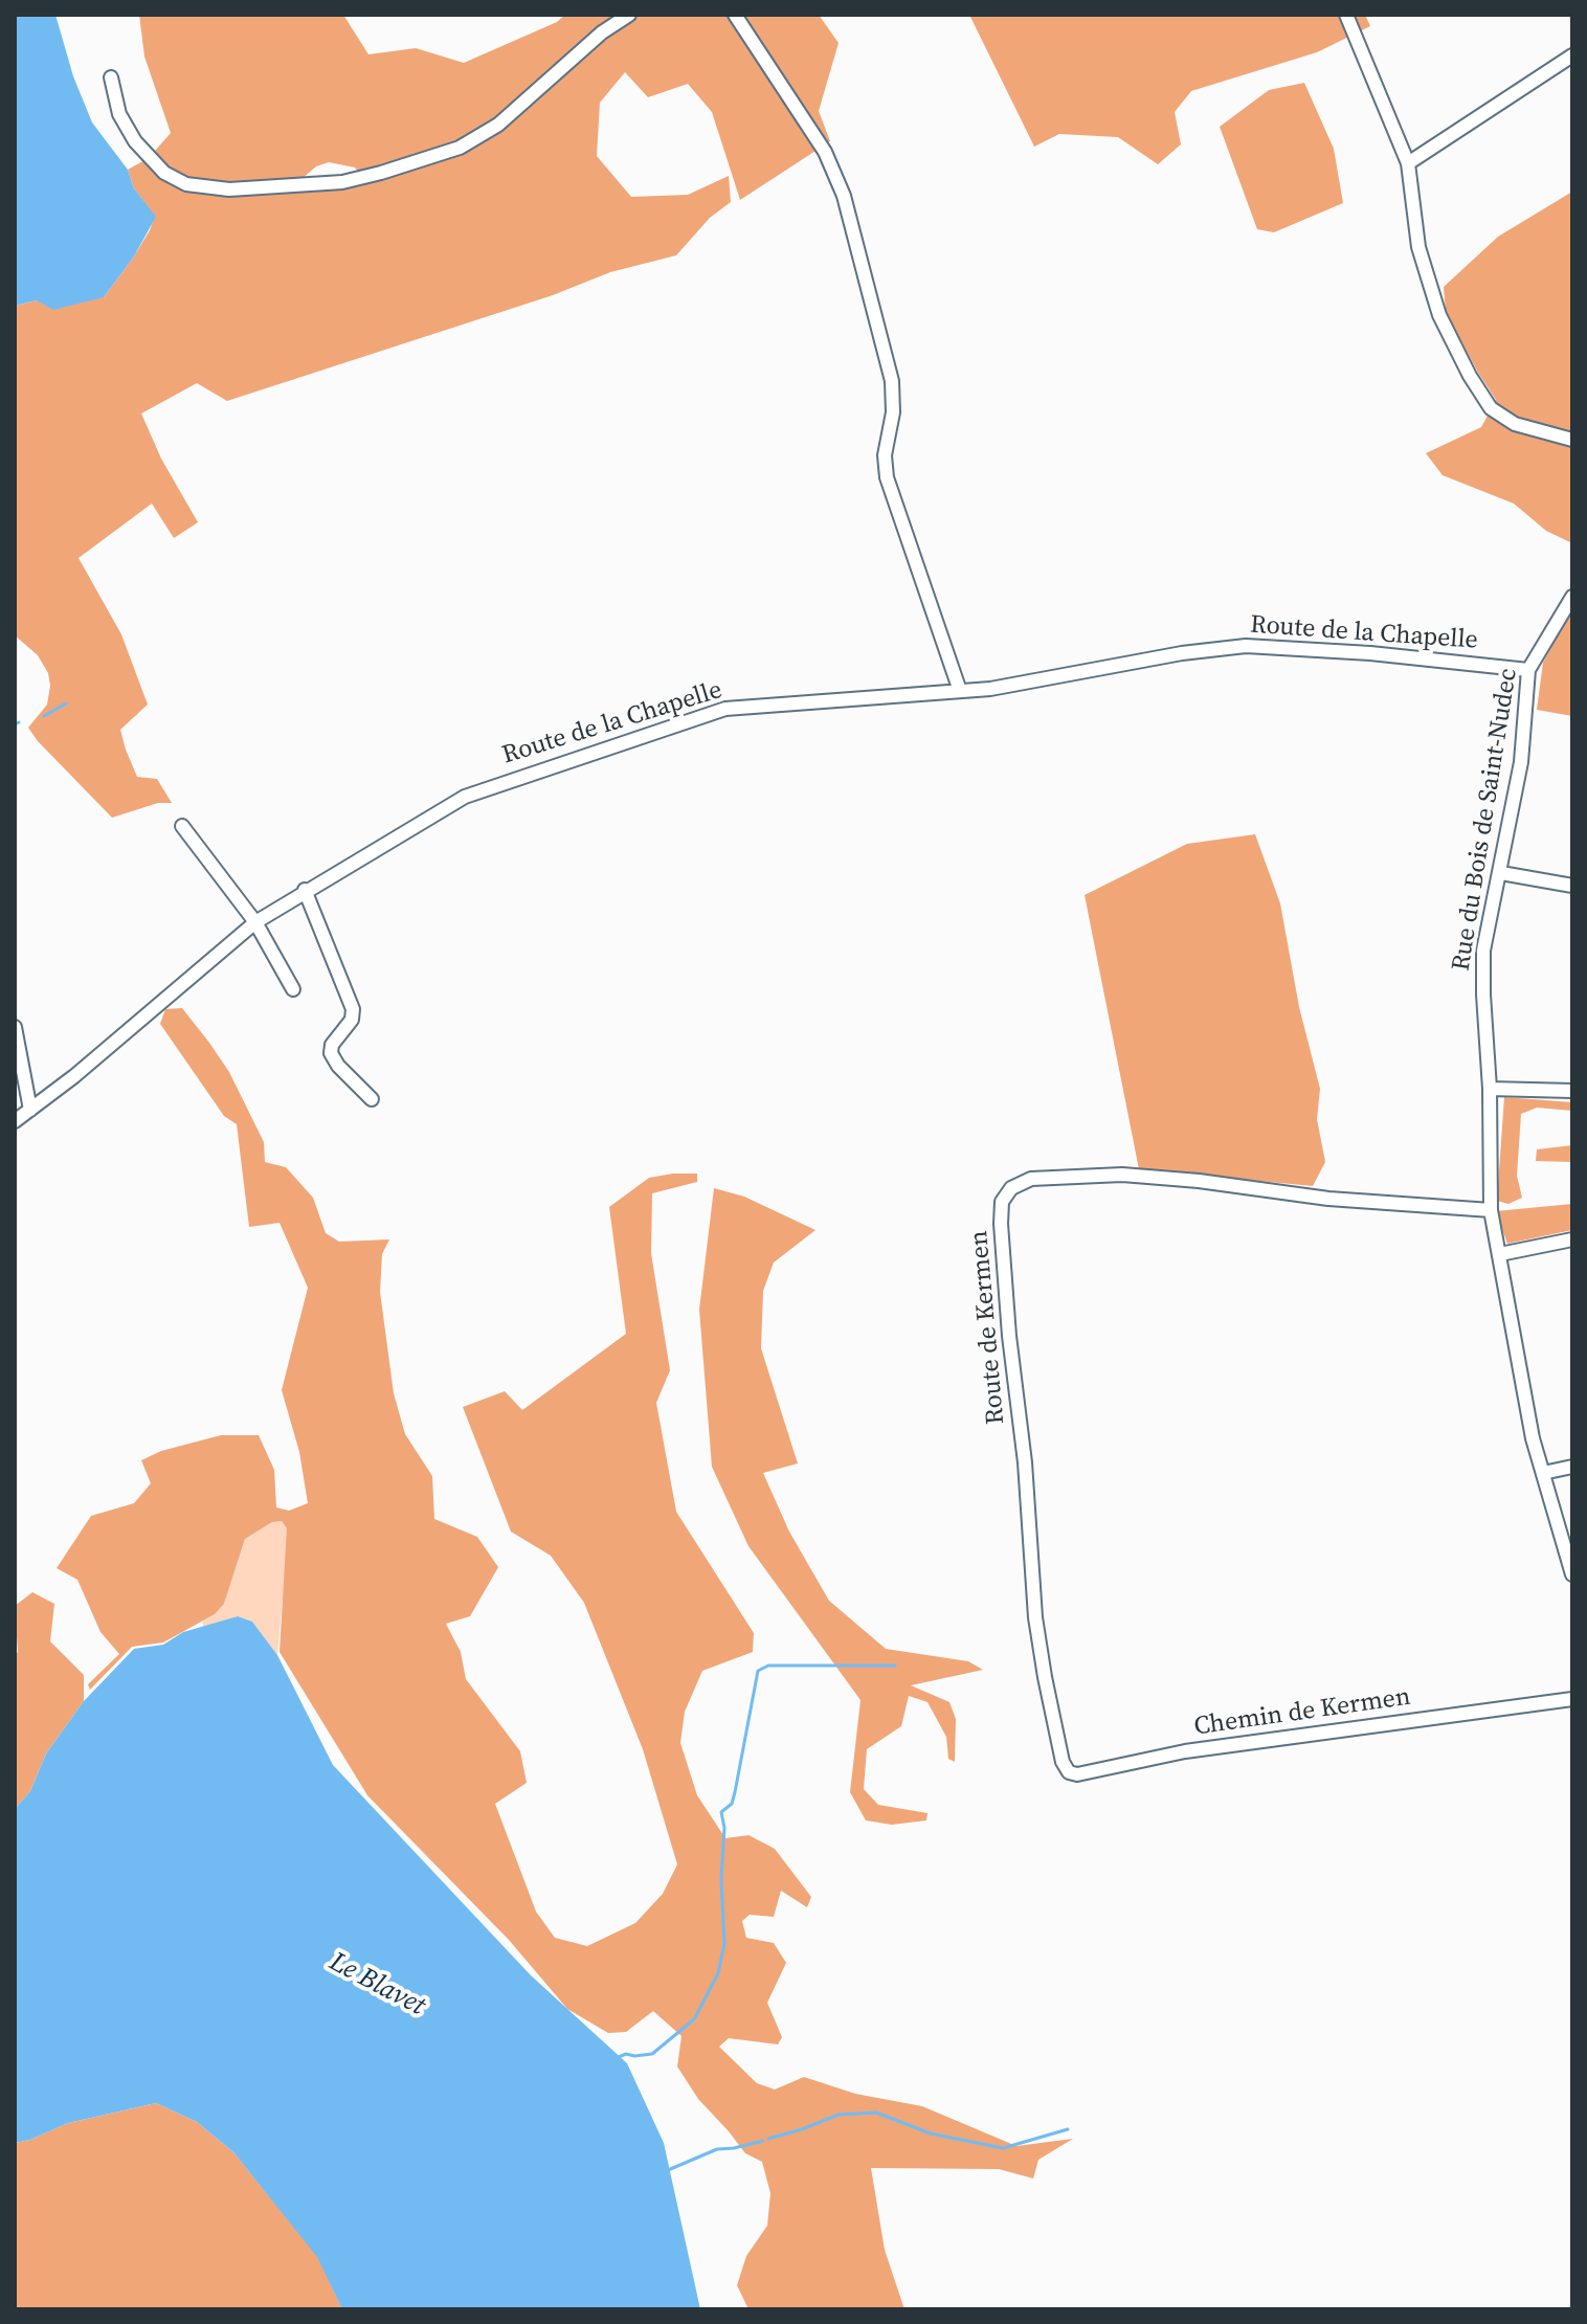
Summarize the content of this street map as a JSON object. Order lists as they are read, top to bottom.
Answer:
{
  "streets": {
    "street": [
      "Route de la Chapelle",
      "Rue du Bois de Saint-Nudec",
      "Route de Kermen",
      "Chemin de Kermen"
    ]
  },
  "crossings": [
    ["Route de la Chapelle", "Rue du Bois de Saint-Nudec"],
    ["Rue du Bois de Saint-Nudec", "Route de Kermen"],
    ["Route de Kermen", "Chemin de Kermen"]
  ],
  "water": ["Le Blavet"]
}
